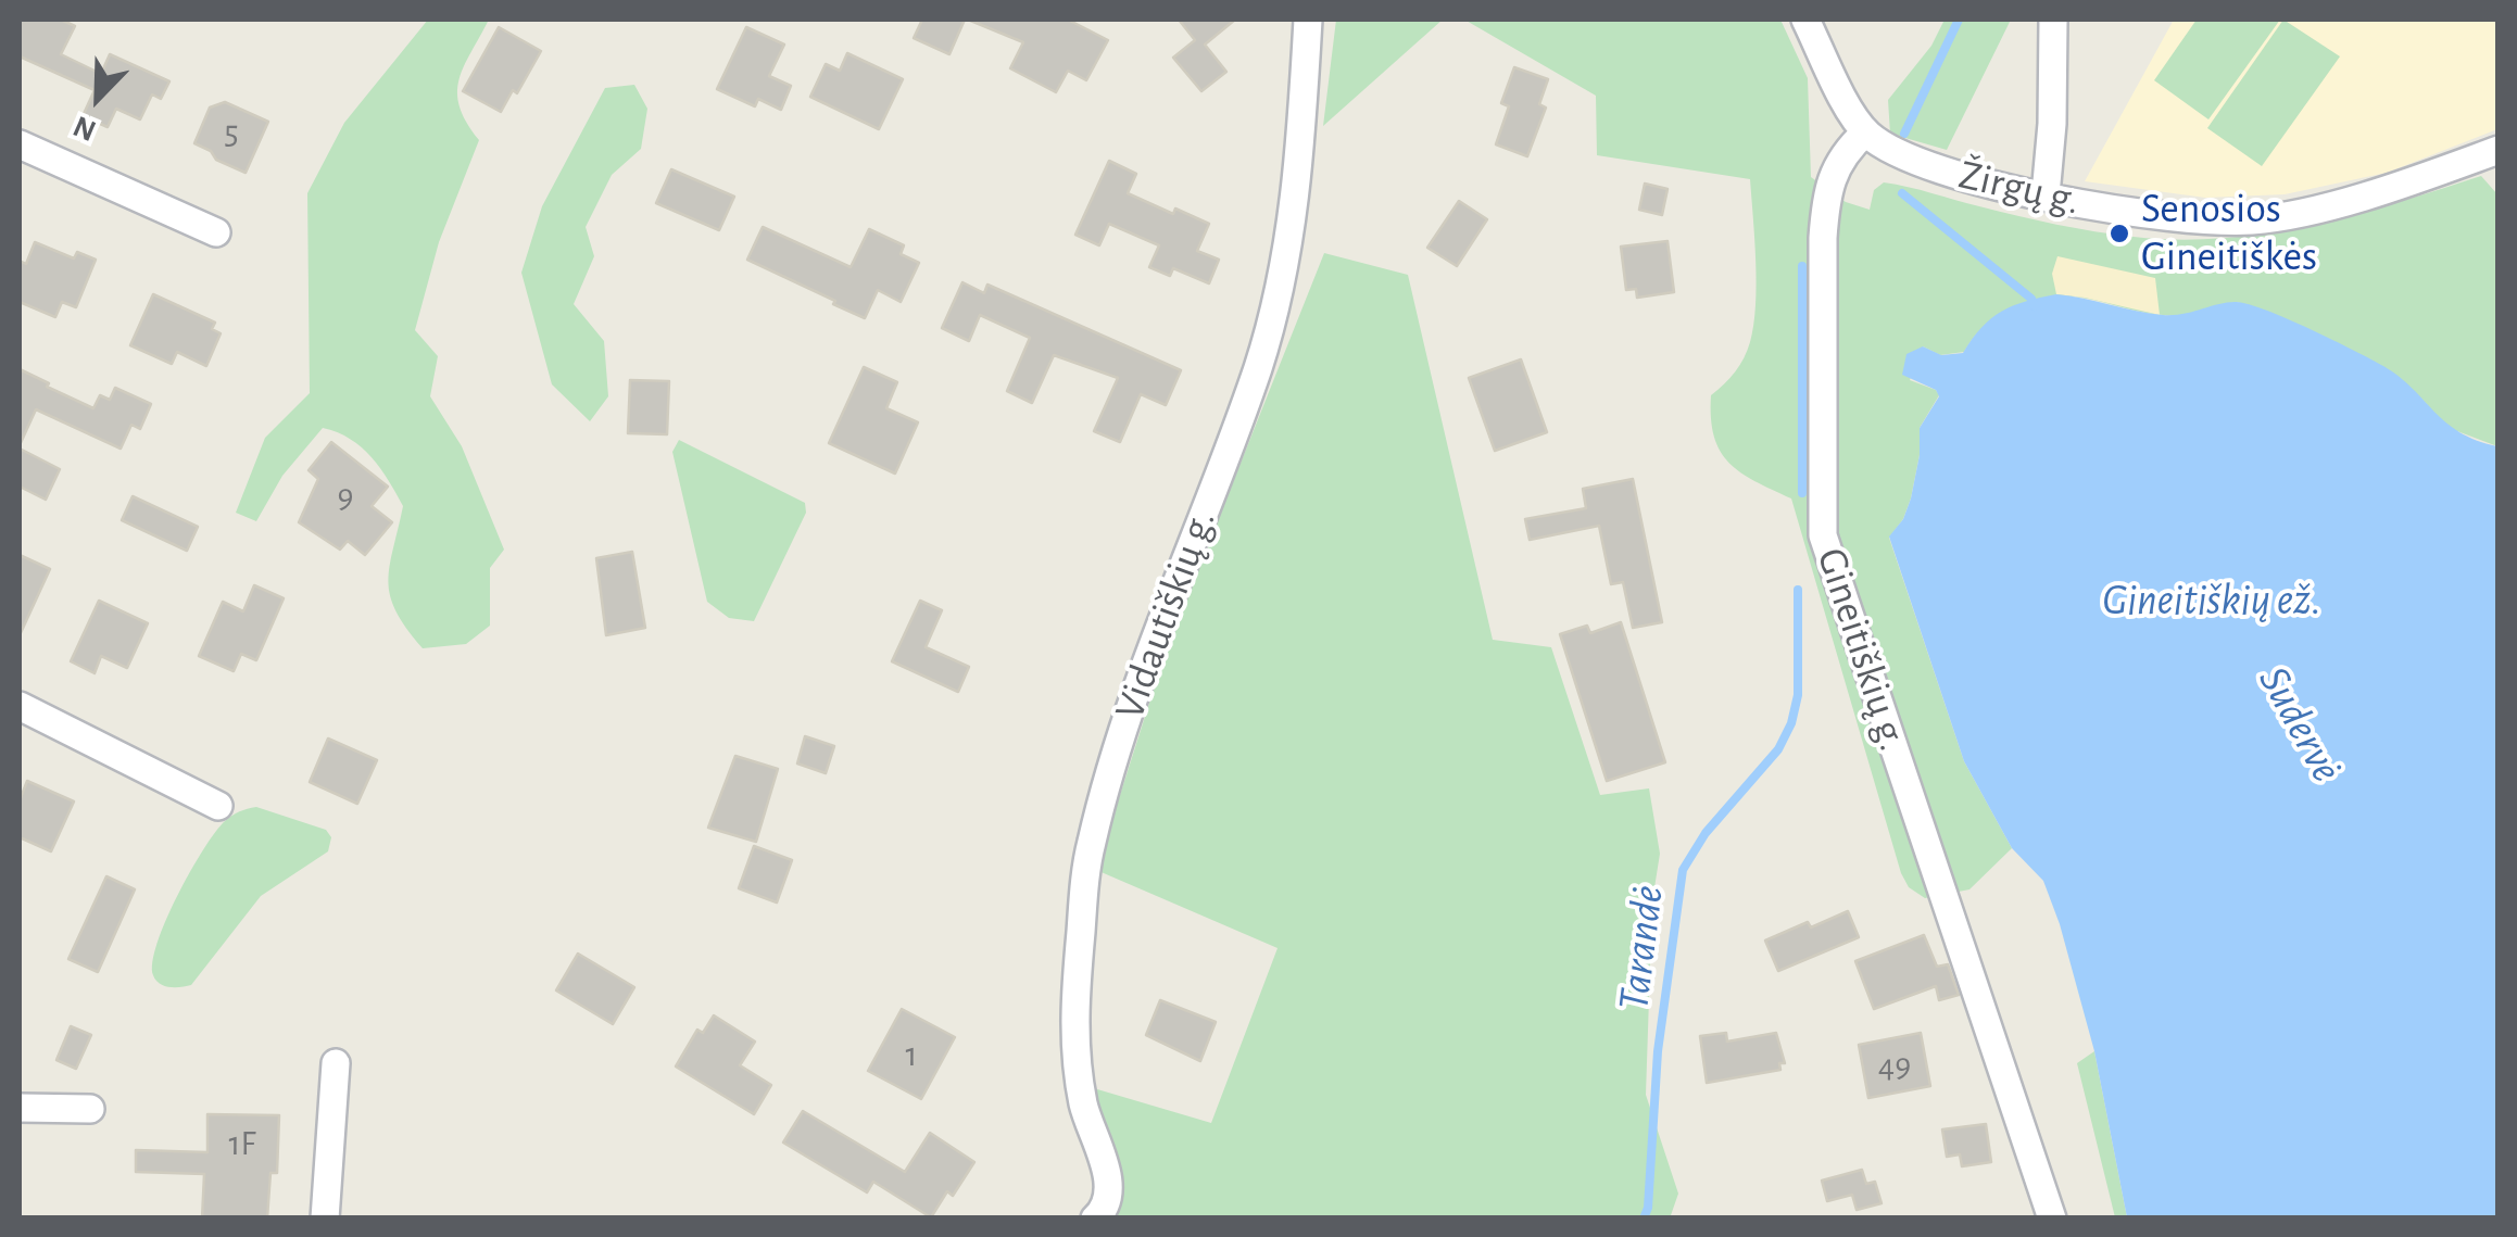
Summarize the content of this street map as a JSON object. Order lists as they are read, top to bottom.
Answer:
{
  "streets": {
    "street": ["Žirgų g.", "Vidautiškių g.", "Gineitiškių g."]
  },
  "crossings": [
    ["Žirgų g.", "Gineitiškių g."]
  ],
  "water": ["Gineitiškių ež.", "Sudervė", "Tarandė"],
  "places": ["Senosios Gineitiškės"],
  "house_numbers": [
    "5",
    "9",
    "1",
    "49",
    "1F"
  ],
  "north": "bottom left"
}
